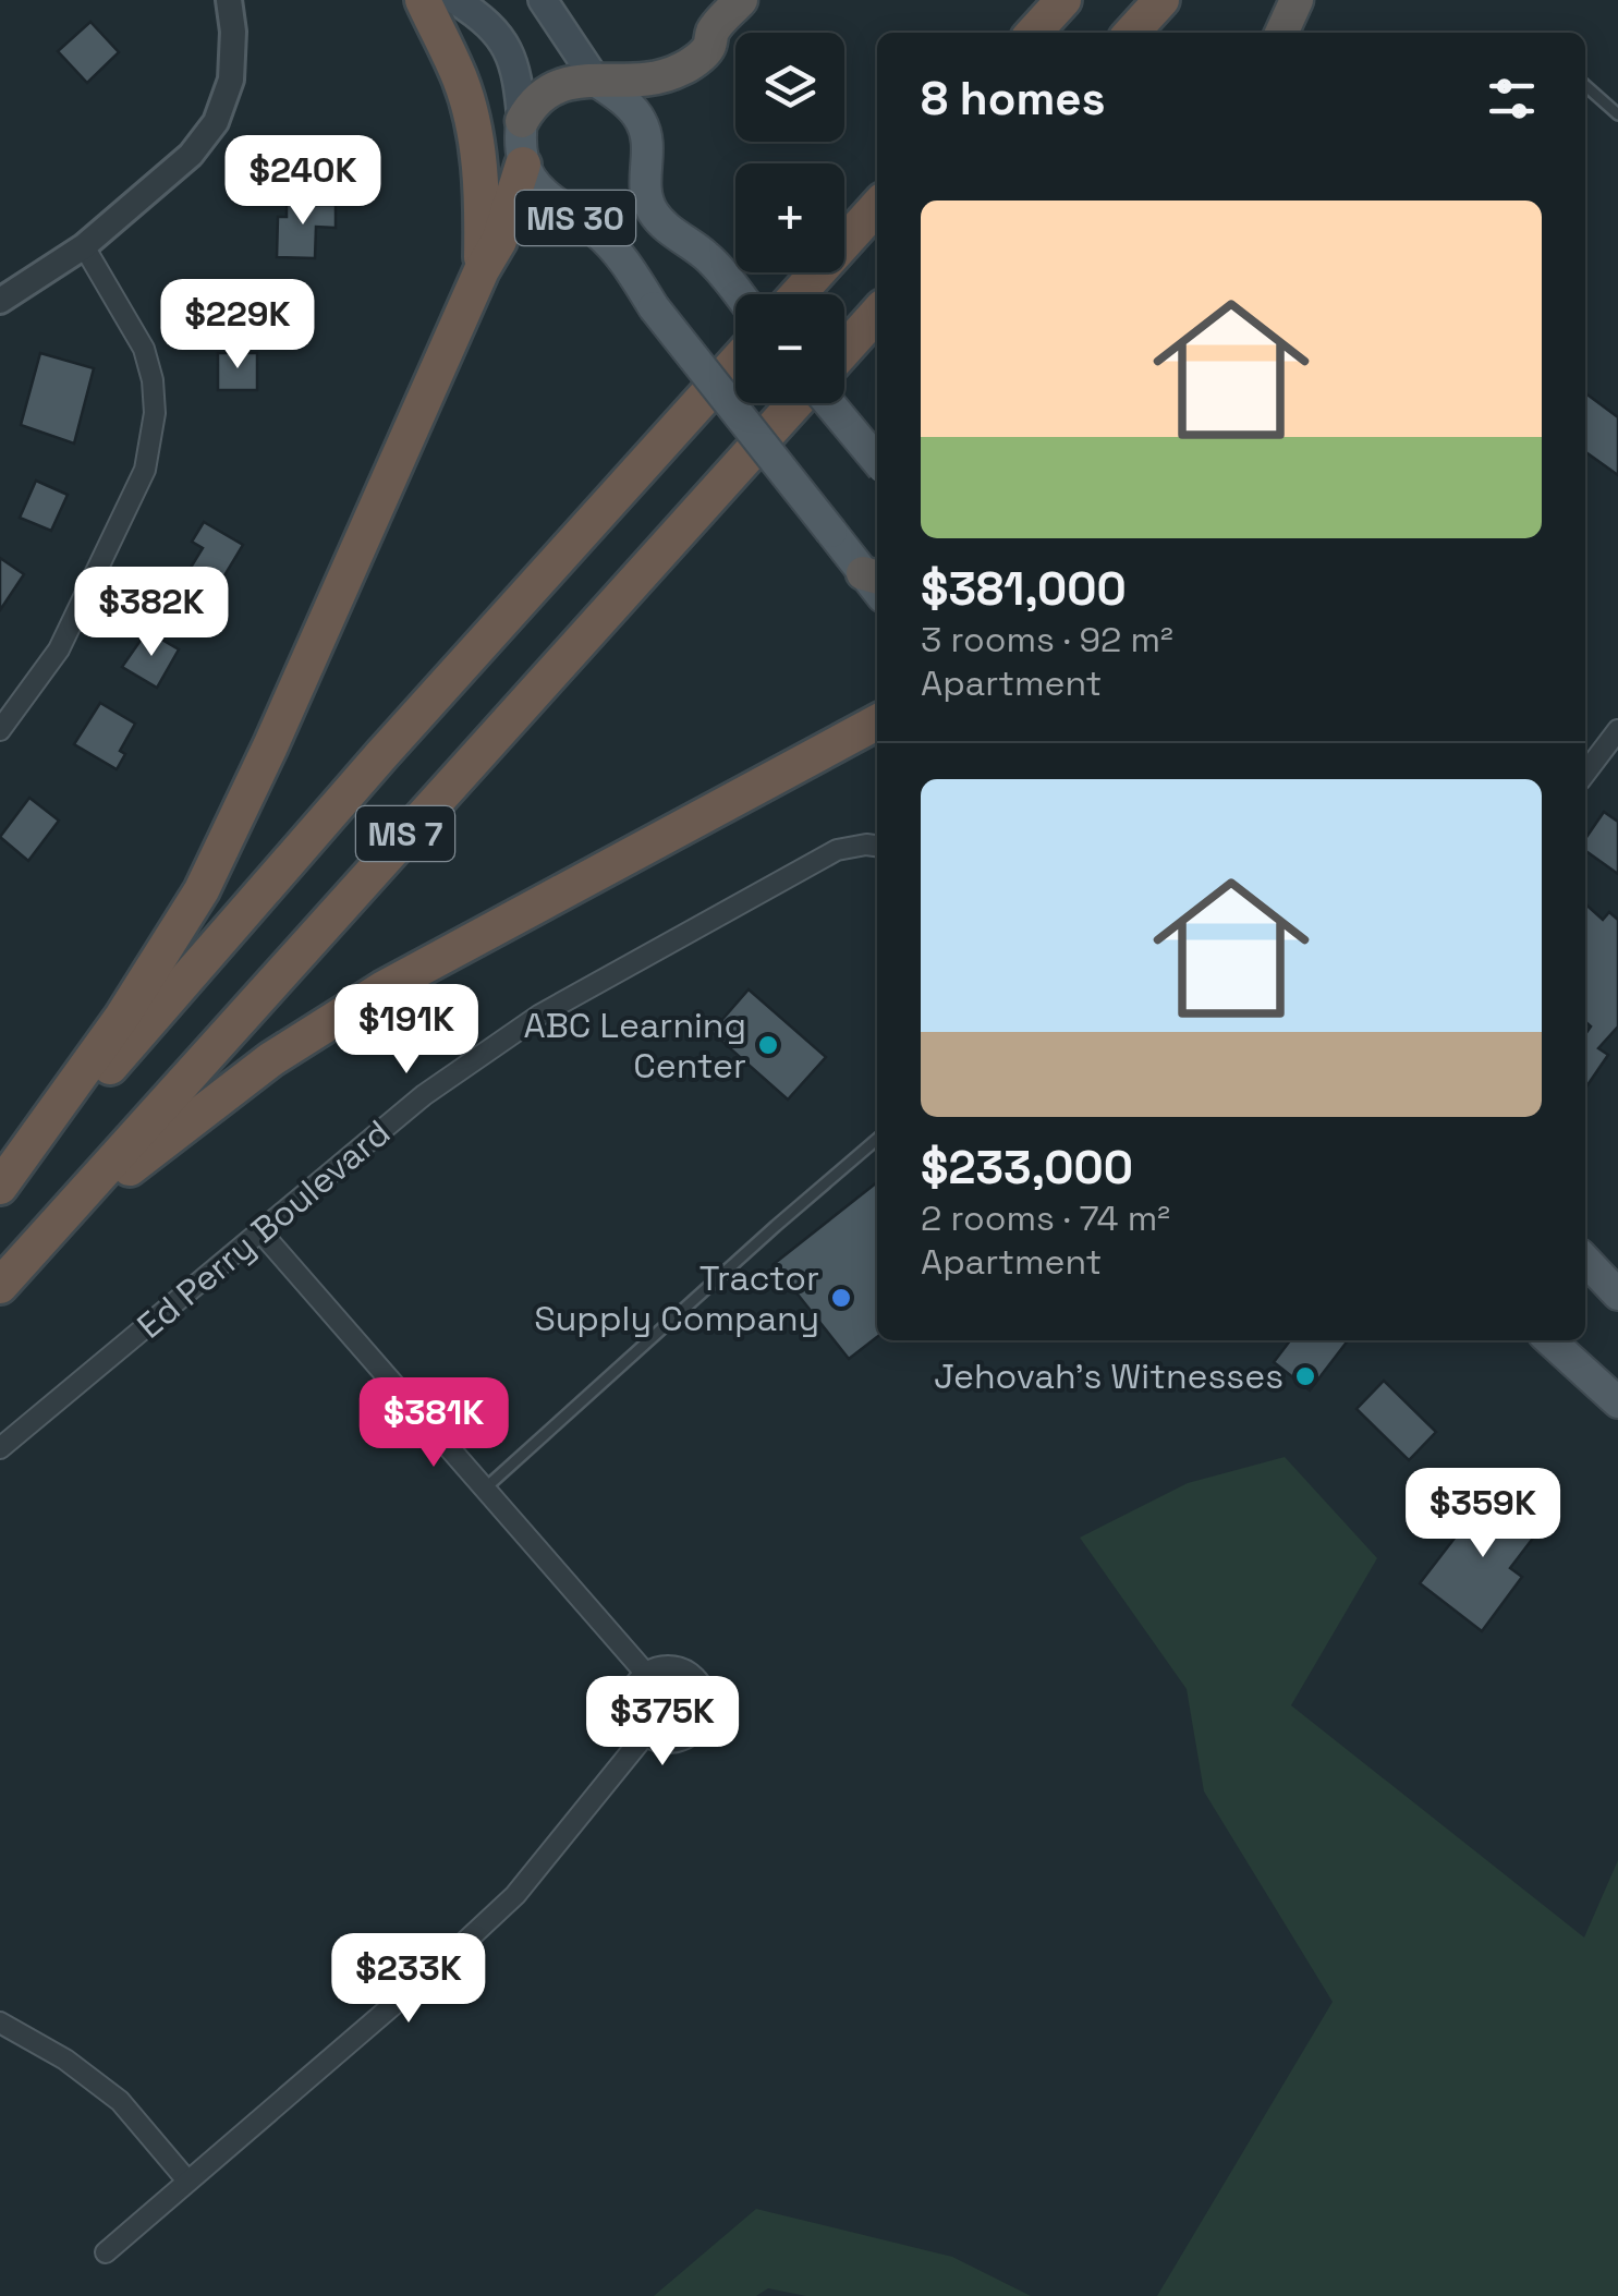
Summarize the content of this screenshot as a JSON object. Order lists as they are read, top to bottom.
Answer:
{
  "streets": {
    "highway": ["MS 7"],
    "main road": ["MS 30"],
    "street": ["Ed Perry Boulevard"]
  },
  "places": ["ABC Learning Center", "Tractor Supply Company", "Jehovah's Witnesses"],
  "page": {
    "map_buttons": ["+", "−"],
    "heading": "8 homes",
    "price": [
      "$240K",
      "$229K",
      "$382K",
      "$191K",
      "$381K",
      "$359K",
      "$375K",
      "$233K"
    ],
    "list": [
      {
        "name": "$381,000",
        "note": "3 rooms · 92 m² · Apartment"
      },
      {
        "name": "$233,000",
        "note": "2 rooms · 74 m² · Apartment"
      }
    ]
  }
}
